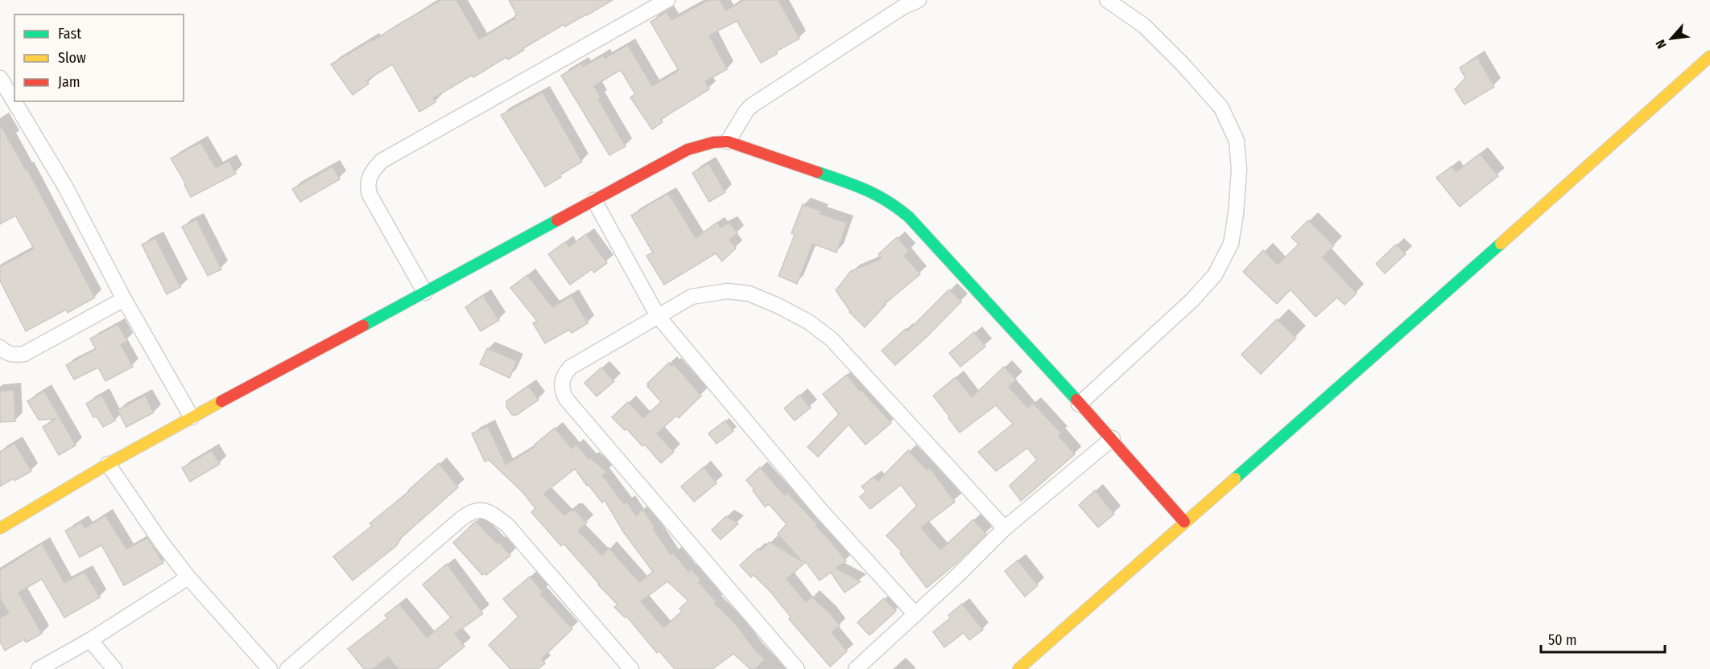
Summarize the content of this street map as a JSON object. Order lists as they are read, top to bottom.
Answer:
{
  "legend": ["Fast", "Slow", "Jam"],
  "scale_bar": "50 m",
  "north": "bottom left"
}
